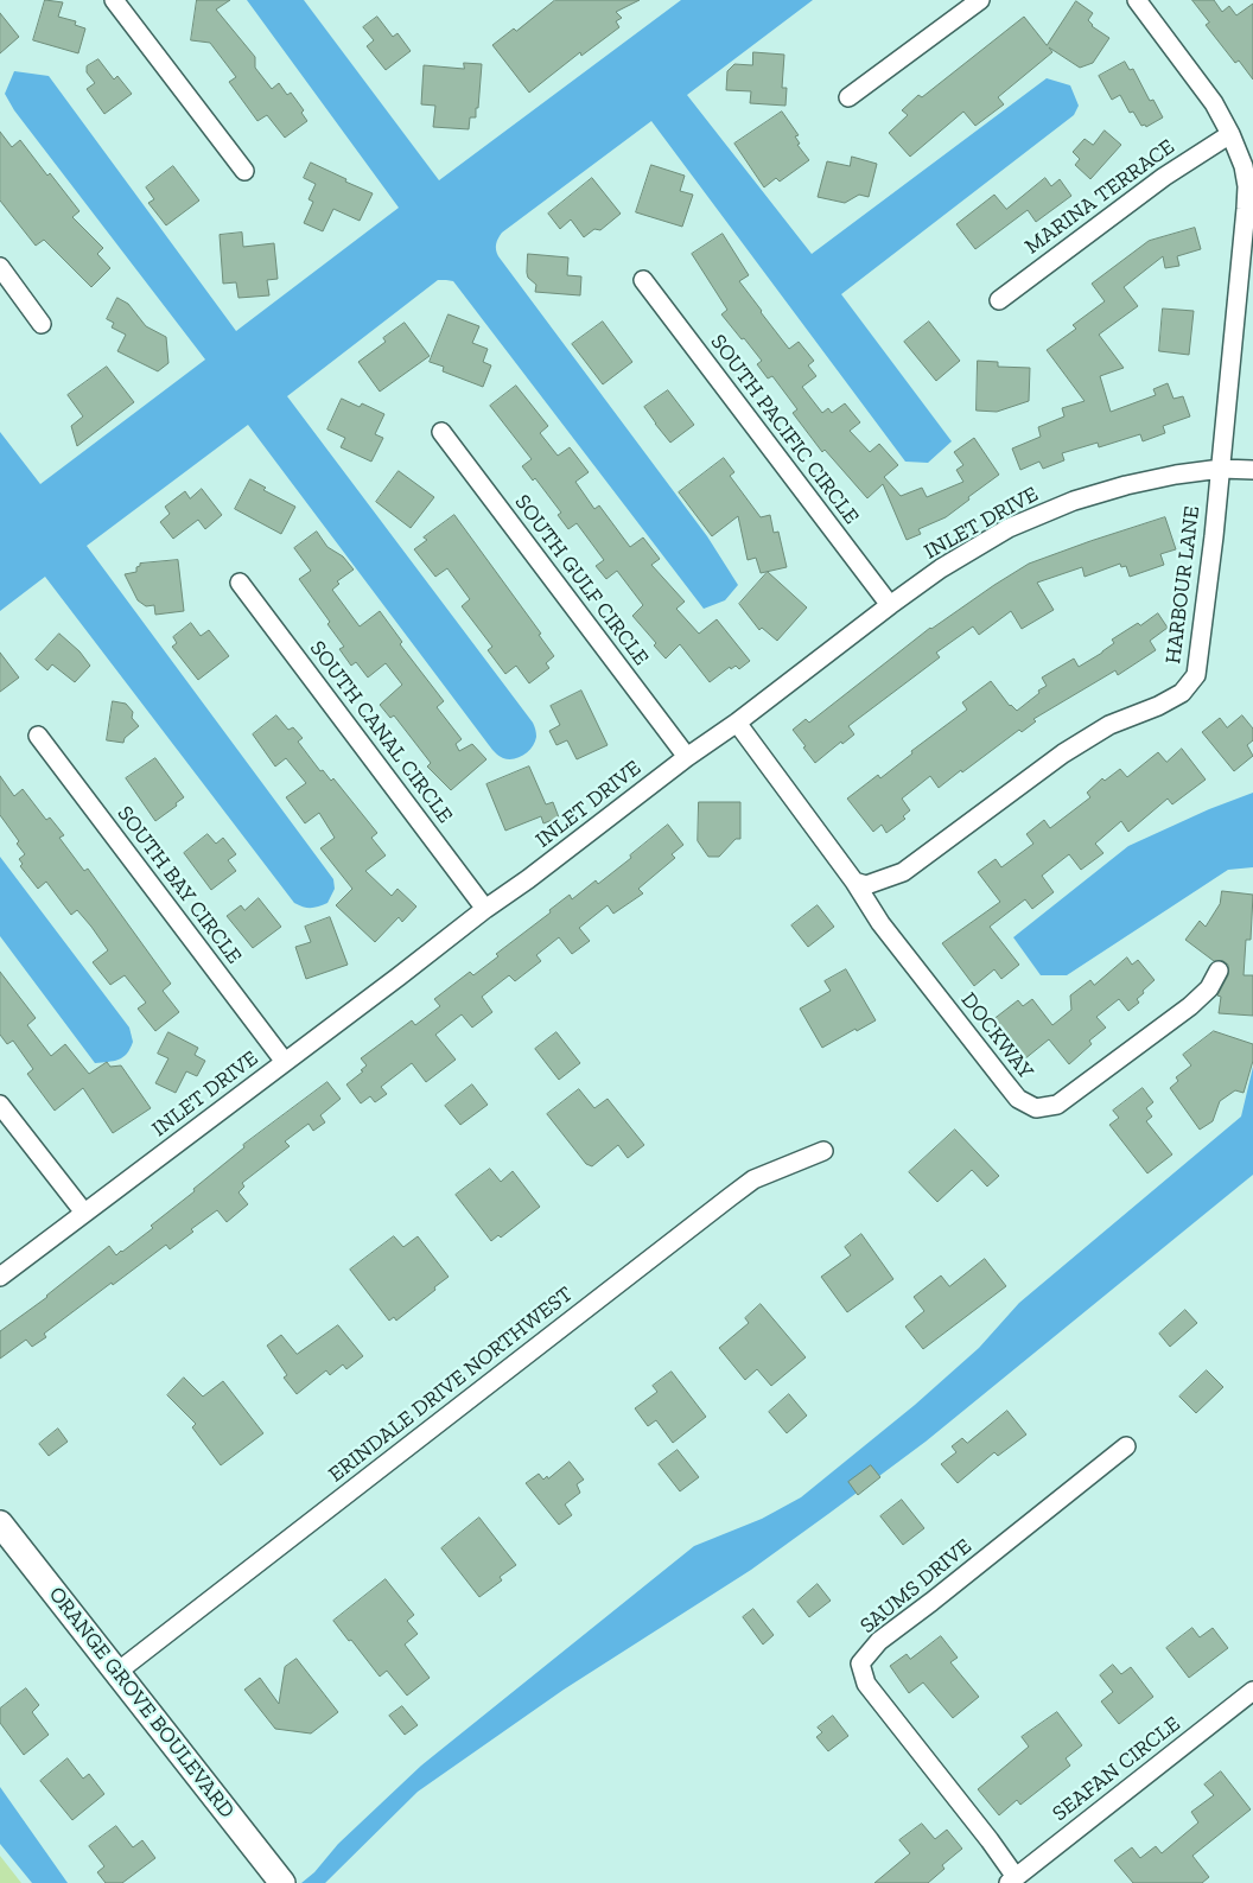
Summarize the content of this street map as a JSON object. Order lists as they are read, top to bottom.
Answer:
{
  "streets": {
    "street": [
      "MARINA TERRACE",
      "SOUTH PACIFIC CIRCLE",
      "INLET DRIVE",
      "SOUTH GULF CIRCLE",
      "HARBOUR LANE",
      "SOUTH CANAL CIRCLE",
      "SOUTH BAY CIRCLE",
      "DOCKWAY",
      "ERINDALE DRIVE NORTHWEST",
      "SAUMS DRIVE",
      "ORANGE GROVE BOULEVARD",
      "SEAFAN CIRCLE"
    ]
  },
  "crossings": [
    ["MARINA TERRACE", "HARBOUR LANE"],
    ["SOUTH PACIFIC CIRCLE", "INLET DRIVE"],
    ["INLET DRIVE", "SOUTH GULF CIRCLE"],
    ["INLET DRIVE", "HARBOUR LANE"],
    ["INLET DRIVE", "SOUTH CANAL CIRCLE"],
    ["INLET DRIVE", "SOUTH BAY CIRCLE"],
    ["HARBOUR LANE", "DOCKWAY"],
    ["ERINDALE DRIVE NORTHWEST", "ORANGE GROVE BOULEVARD"],
    ["SAUMS DRIVE", "SEAFAN CIRCLE"]
  ]
}
